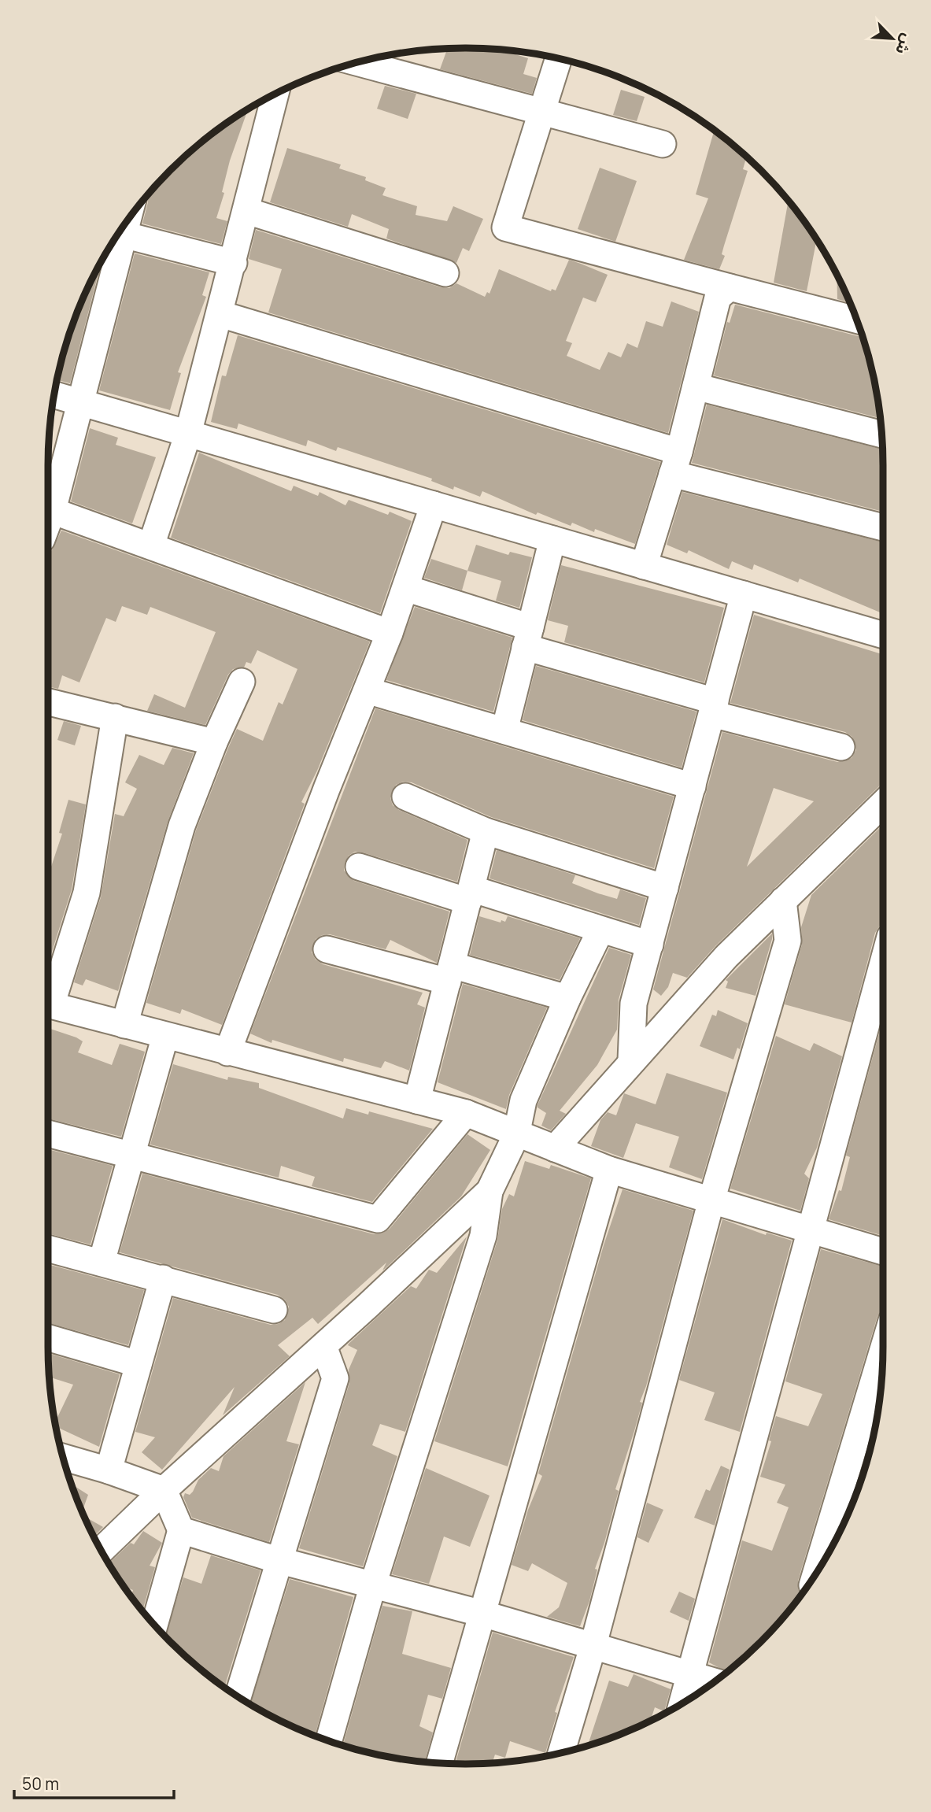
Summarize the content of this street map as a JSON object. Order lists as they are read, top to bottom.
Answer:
{
  "scale_bar": "50 m",
  "north": "bottom right"
}
